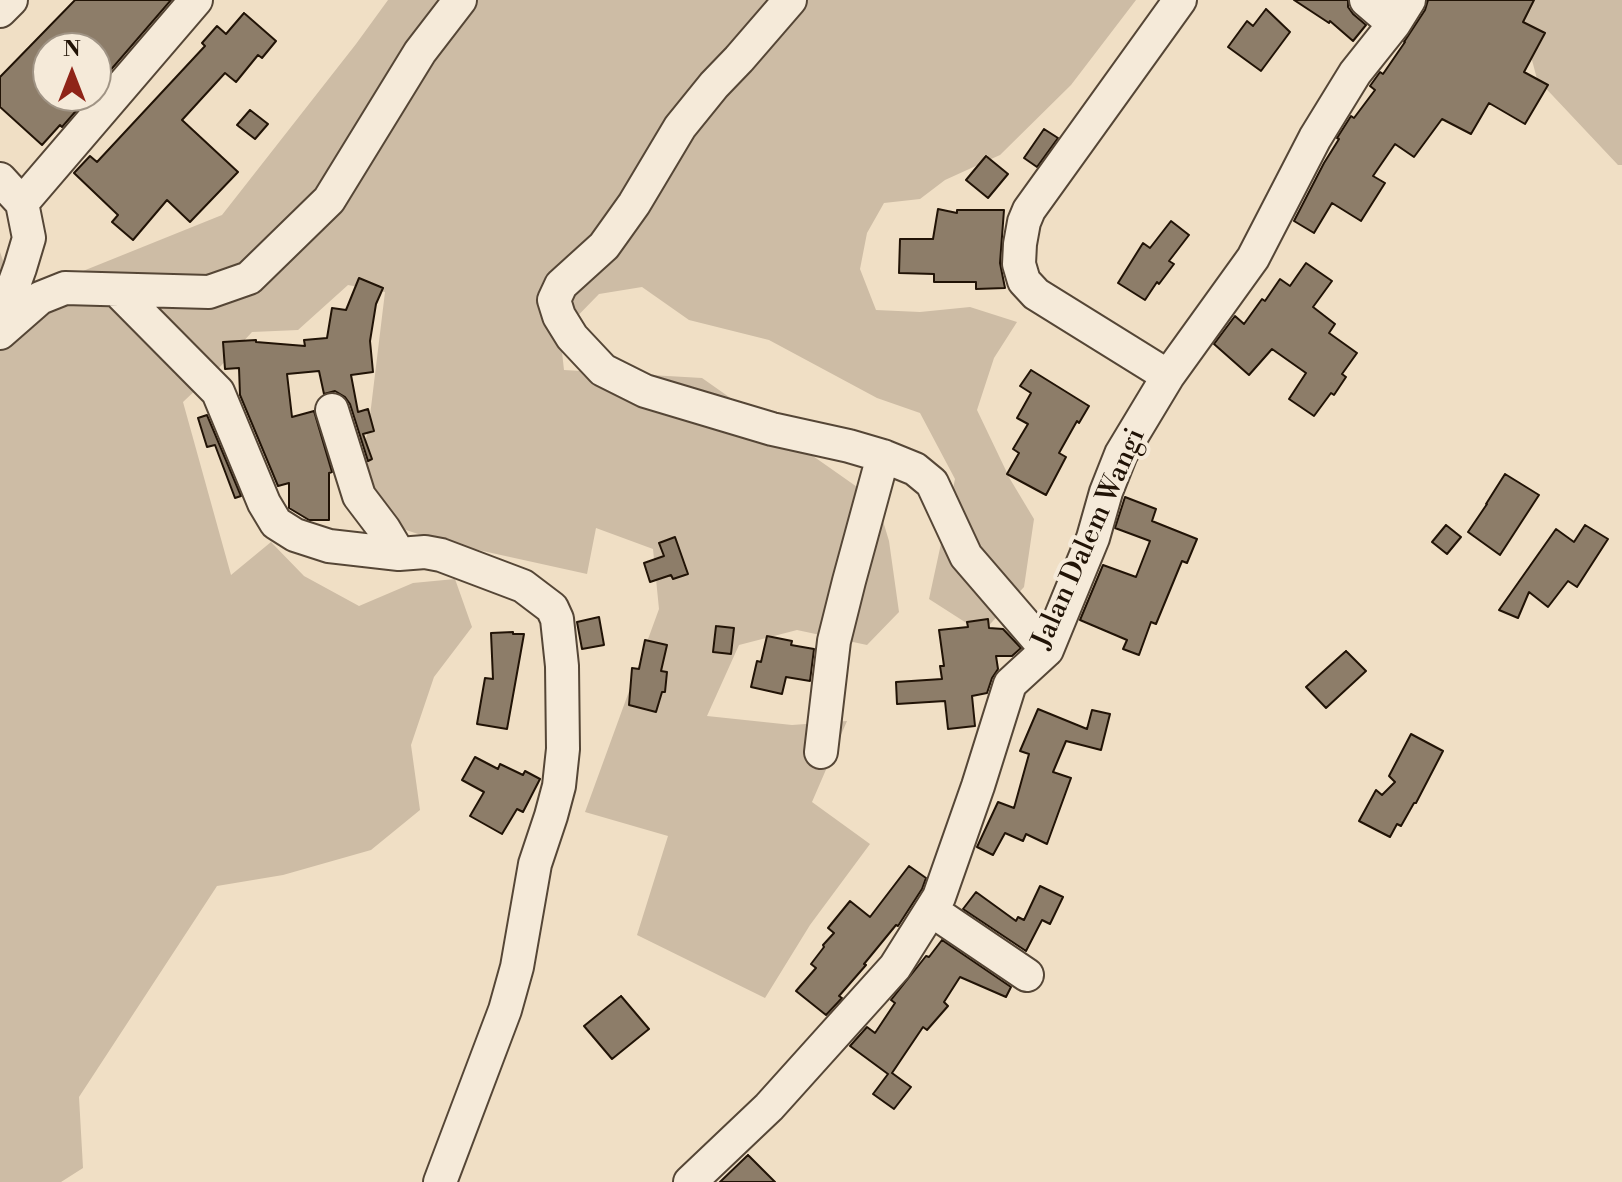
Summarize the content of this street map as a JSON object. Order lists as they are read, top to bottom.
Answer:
{
  "streets": {
    "street": ["Jalan Dalem Wangi"]
  },
  "north": "top"
}
